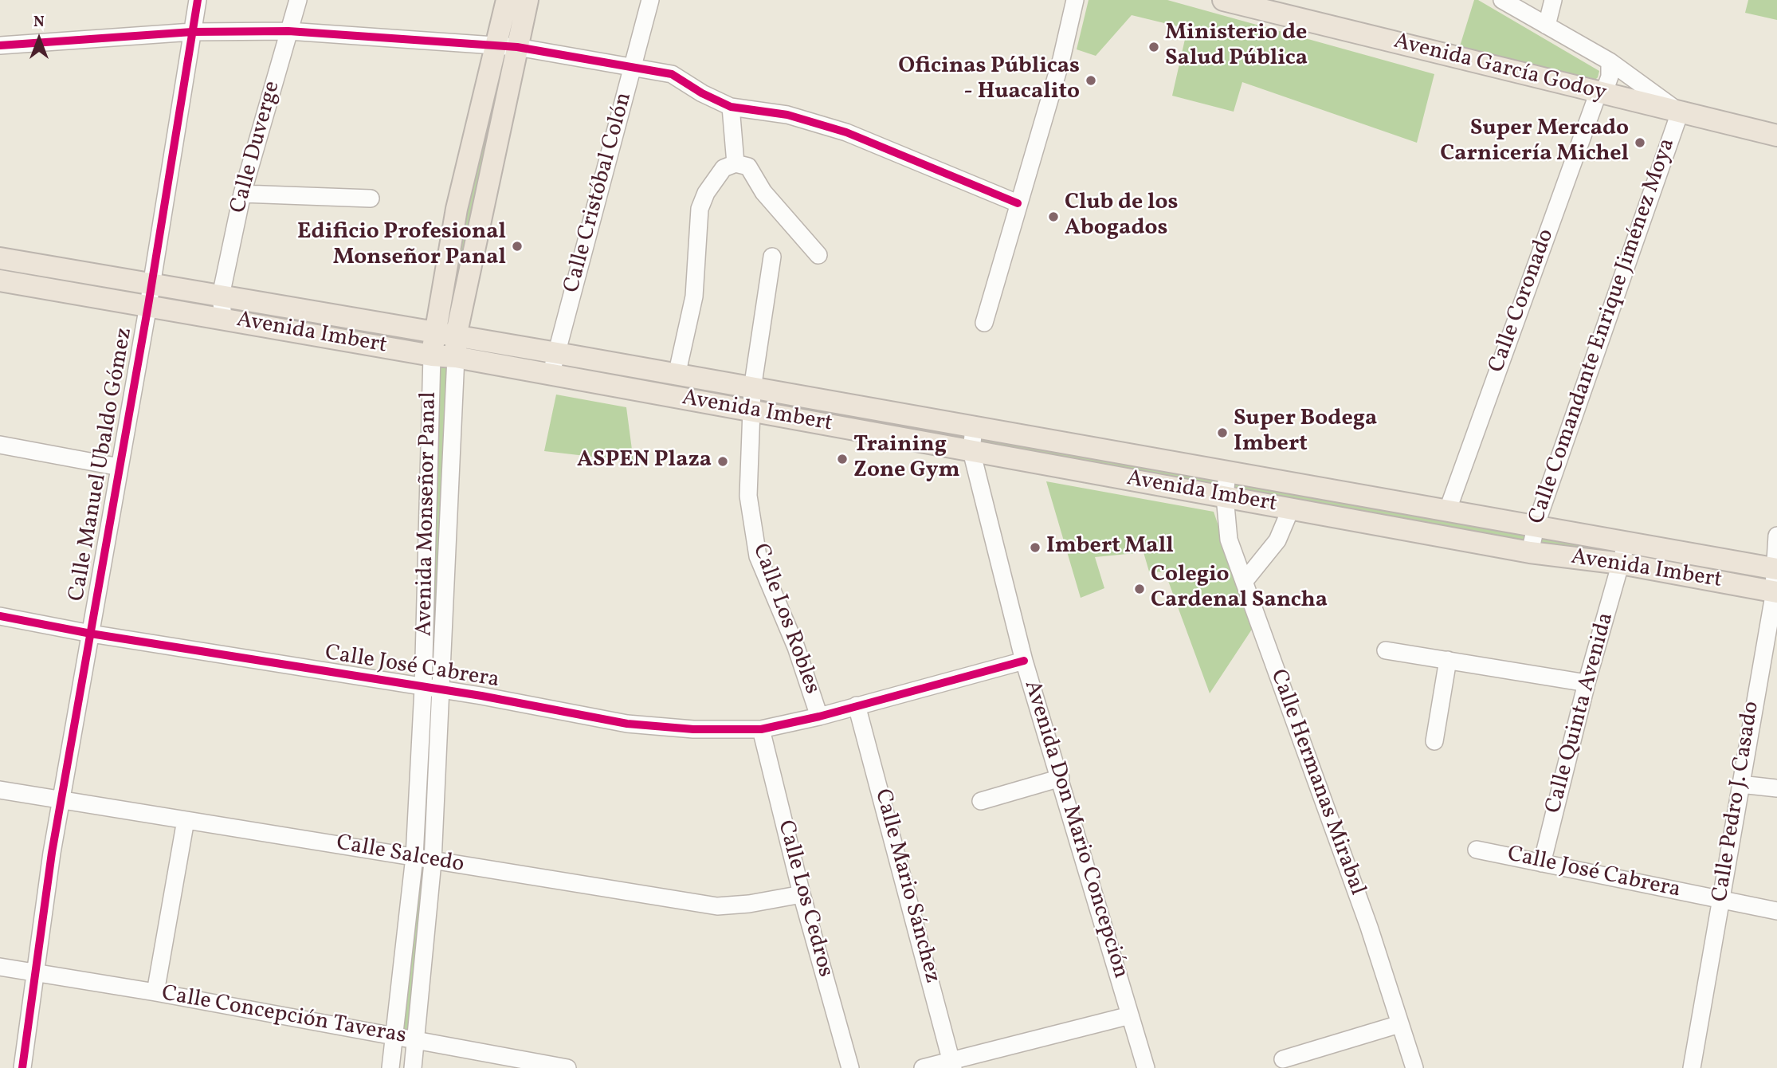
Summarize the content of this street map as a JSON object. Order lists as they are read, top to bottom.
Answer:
{
  "streets": {
    "main road": ["Avenida García Godoy", "Avenida Imbert", "Avenida Monseñor Panal"],
    "street": [
      "Calle Duverge",
      "Calle Cristóbal Colón",
      "Calle Coronado",
      "Calle Comandante Enrique Jiménez Moya",
      "Calle Manuel Ubaldo Gómez",
      "Calle Los Robles",
      "Calle José Cabrera",
      "Calle Quinta Avenida",
      "Calle Hermanas Mirabal",
      "Calle Pedro J. Casado",
      "Avenida Don Mario Concepción",
      "Calle Salcedo",
      "Calle Mario Sánchez",
      "Calle Los Cedros",
      "Calle Concepción Taveras"
    ]
  },
  "crossings": [
    ["Avenida García Godoy", "Calle Coronado"],
    ["Avenida García Godoy", "Calle Comandante Enrique Jiménez Moya"],
    ["Calle Duverge", "Avenida Imbert"],
    ["Calle Cristóbal Colón", "Avenida Imbert"],
    ["Calle Coronado", "Avenida Imbert"],
    ["Calle Comandante Enrique Jiménez Moya", "Avenida Imbert"],
    ["Avenida Imbert", "Calle Manuel Ubaldo Gómez"],
    ["Avenida Imbert", "Avenida Monseñor Panal"],
    ["Avenida Imbert", "Calle Los Robles"],
    ["Avenida Imbert", "Calle Quinta Avenida"],
    ["Avenida Imbert", "Calle Hermanas Mirabal"],
    ["Avenida Imbert", "Calle Pedro J. Casado"],
    ["Avenida Imbert", "Avenida Don Mario Concepción"],
    ["Calle Manuel Ubaldo Gómez", "Calle José Cabrera"],
    ["Calle Manuel Ubaldo Gómez", "Calle Salcedo"],
    ["Calle Manuel Ubaldo Gómez", "Calle Concepción Taveras"],
    ["Avenida Monseñor Panal", "Calle José Cabrera"],
    ["Avenida Monseñor Panal", "Calle Salcedo"],
    ["Avenida Monseñor Panal", "Calle Concepción Taveras"],
    ["Calle Los Robles", "Calle José Cabrera"],
    ["Calle José Cabrera", "Calle Quinta Avenida"],
    ["Calle José Cabrera", "Calle Pedro J. Casado"],
    ["Calle José Cabrera", "Avenida Don Mario Concepción"],
    ["Calle José Cabrera", "Calle Mario Sánchez"],
    ["Calle José Cabrera", "Calle Los Cedros"],
    ["Calle Salcedo", "Calle Los Cedros"]
  ],
  "places": [
    "Ministerio de Salud Pública",
    "Oficinas Públicas - Huacalito",
    "Super Mercado Carnicería Michel",
    "Club de los Abogados",
    "Edificio Profesional Monseñor Panal",
    "Super Bodega Imbert",
    "Training Zone Gym",
    "ASPEN Plaza",
    "Imbert Mall",
    "Colegio Cardenal Sancha"
  ],
  "north": "top"
}
